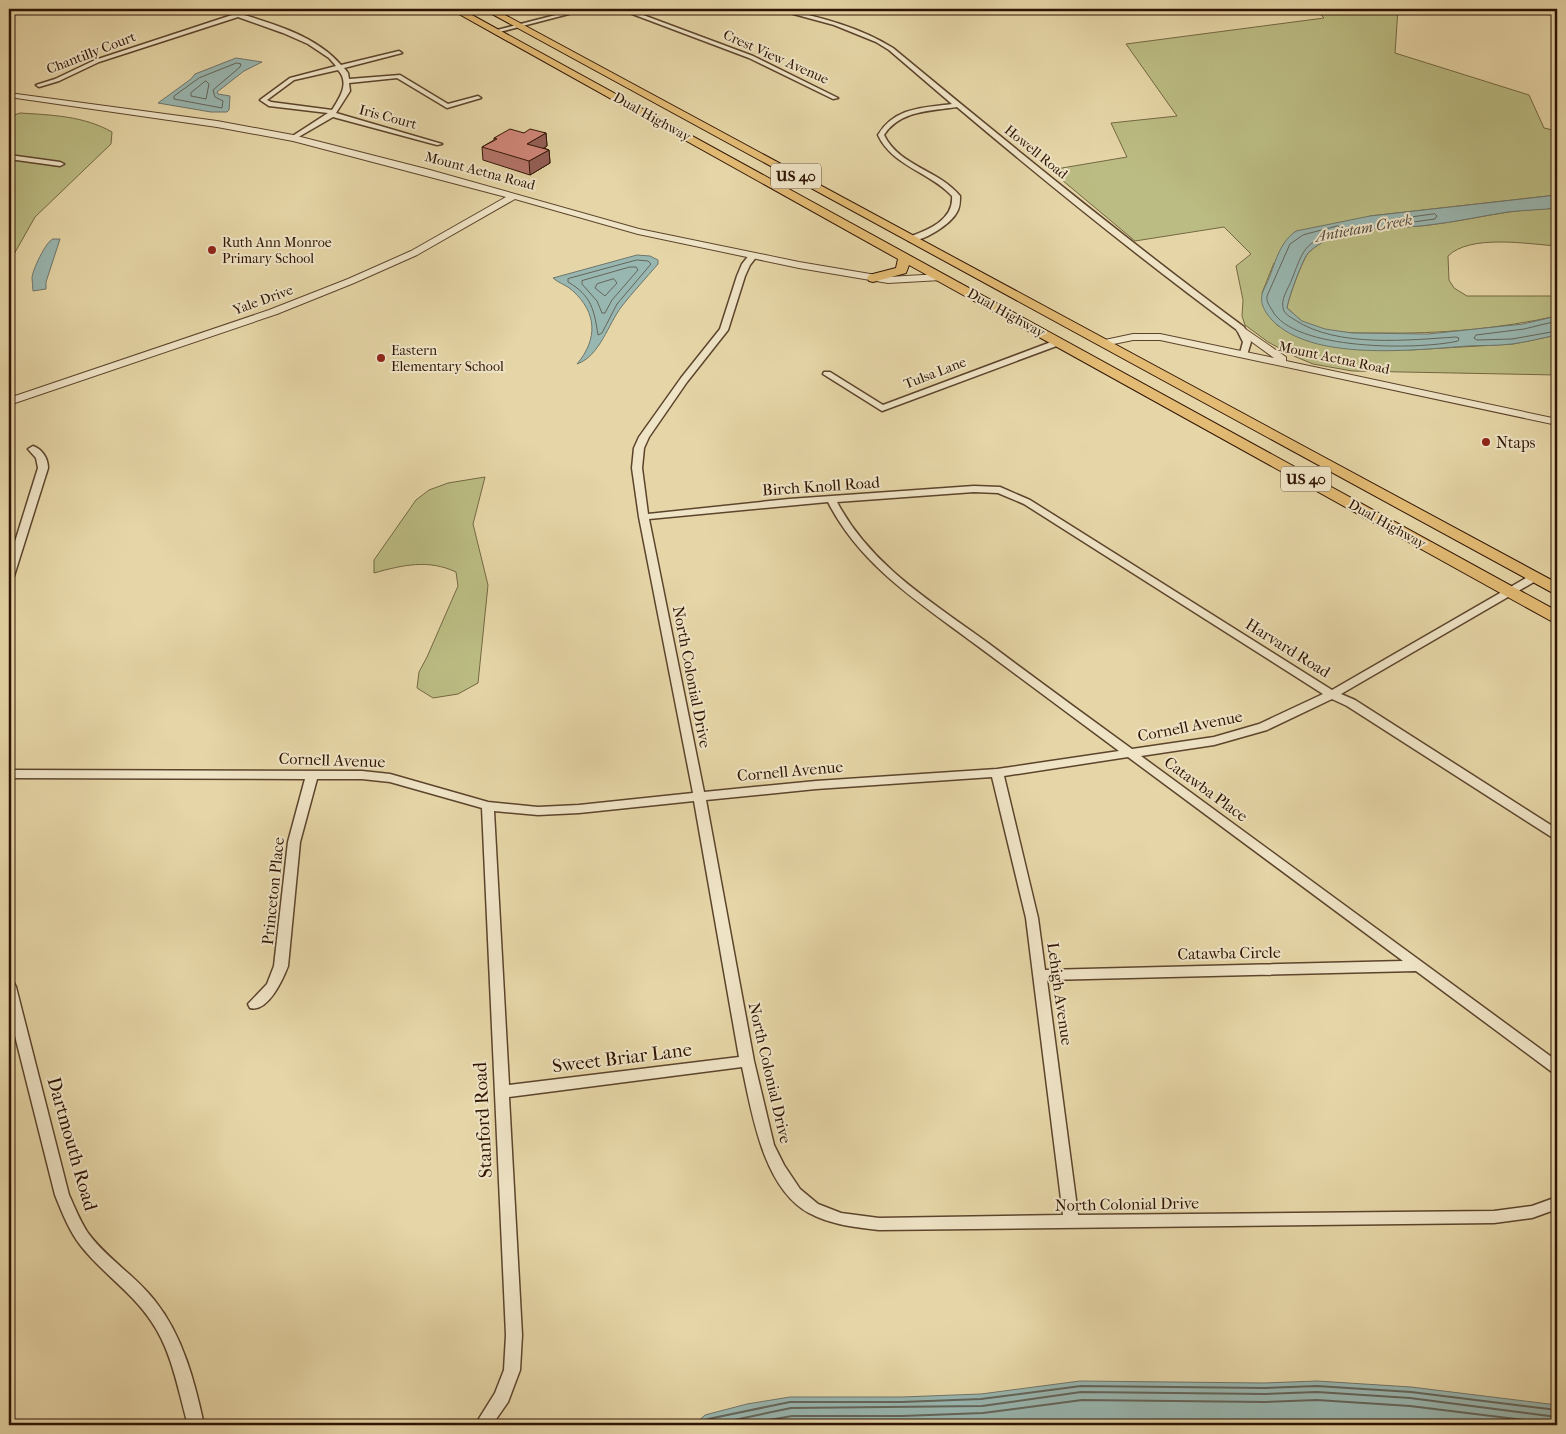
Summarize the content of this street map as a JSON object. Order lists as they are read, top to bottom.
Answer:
{
  "streets": {
    "main road": ["Dual Highway", "US 40"],
    "street": [
      "Chantilly Court",
      "Crest View Avenue",
      "Iris Court",
      "Howell Road",
      "Mount Aetna Road",
      "Yale Drive",
      "Tulsa Lane",
      "Birch Knoll Road",
      "Harvard Road",
      "North Colonial Drive",
      "Cornell Avenue",
      "Catawba Place",
      "Princeton Place",
      "Catawba Circle",
      "Lehigh Avenue",
      "Sweet Briar Lane",
      "Stanford Road",
      "Dartmouth Road"
    ]
  },
  "crossings": [
    ["Dual Highway", "Mount Aetna Road"],
    ["Dual Highway", "Tulsa Lane"],
    ["Dual Highway", "Cornell Avenue"],
    ["Mount Aetna Road", "Yale Drive"],
    ["Mount Aetna Road", "North Colonial Drive"],
    ["Birch Knoll Road", "Harvard Road"],
    ["Birch Knoll Road", "North Colonial Drive"],
    ["Birch Knoll Road", "Catawba Place"],
    ["Harvard Road", "Cornell Avenue"],
    ["North Colonial Drive", "Cornell Avenue"],
    ["North Colonial Drive", "Lehigh Avenue"],
    ["North Colonial Drive", "Sweet Briar Lane"],
    ["Cornell Avenue", "Catawba Place"],
    ["Cornell Avenue", "Princeton Place"],
    ["Cornell Avenue", "Lehigh Avenue"],
    ["Cornell Avenue", "Stanford Road"],
    ["Catawba Place", "Catawba Circle"],
    ["Catawba Circle", "Lehigh Avenue"],
    ["Sweet Briar Lane", "Stanford Road"]
  ],
  "water": ["Antietam Creek"],
  "places": ["Ruth Ann Monroe Primary School", "Eastern Elementary School", "Ntaps"]
}
